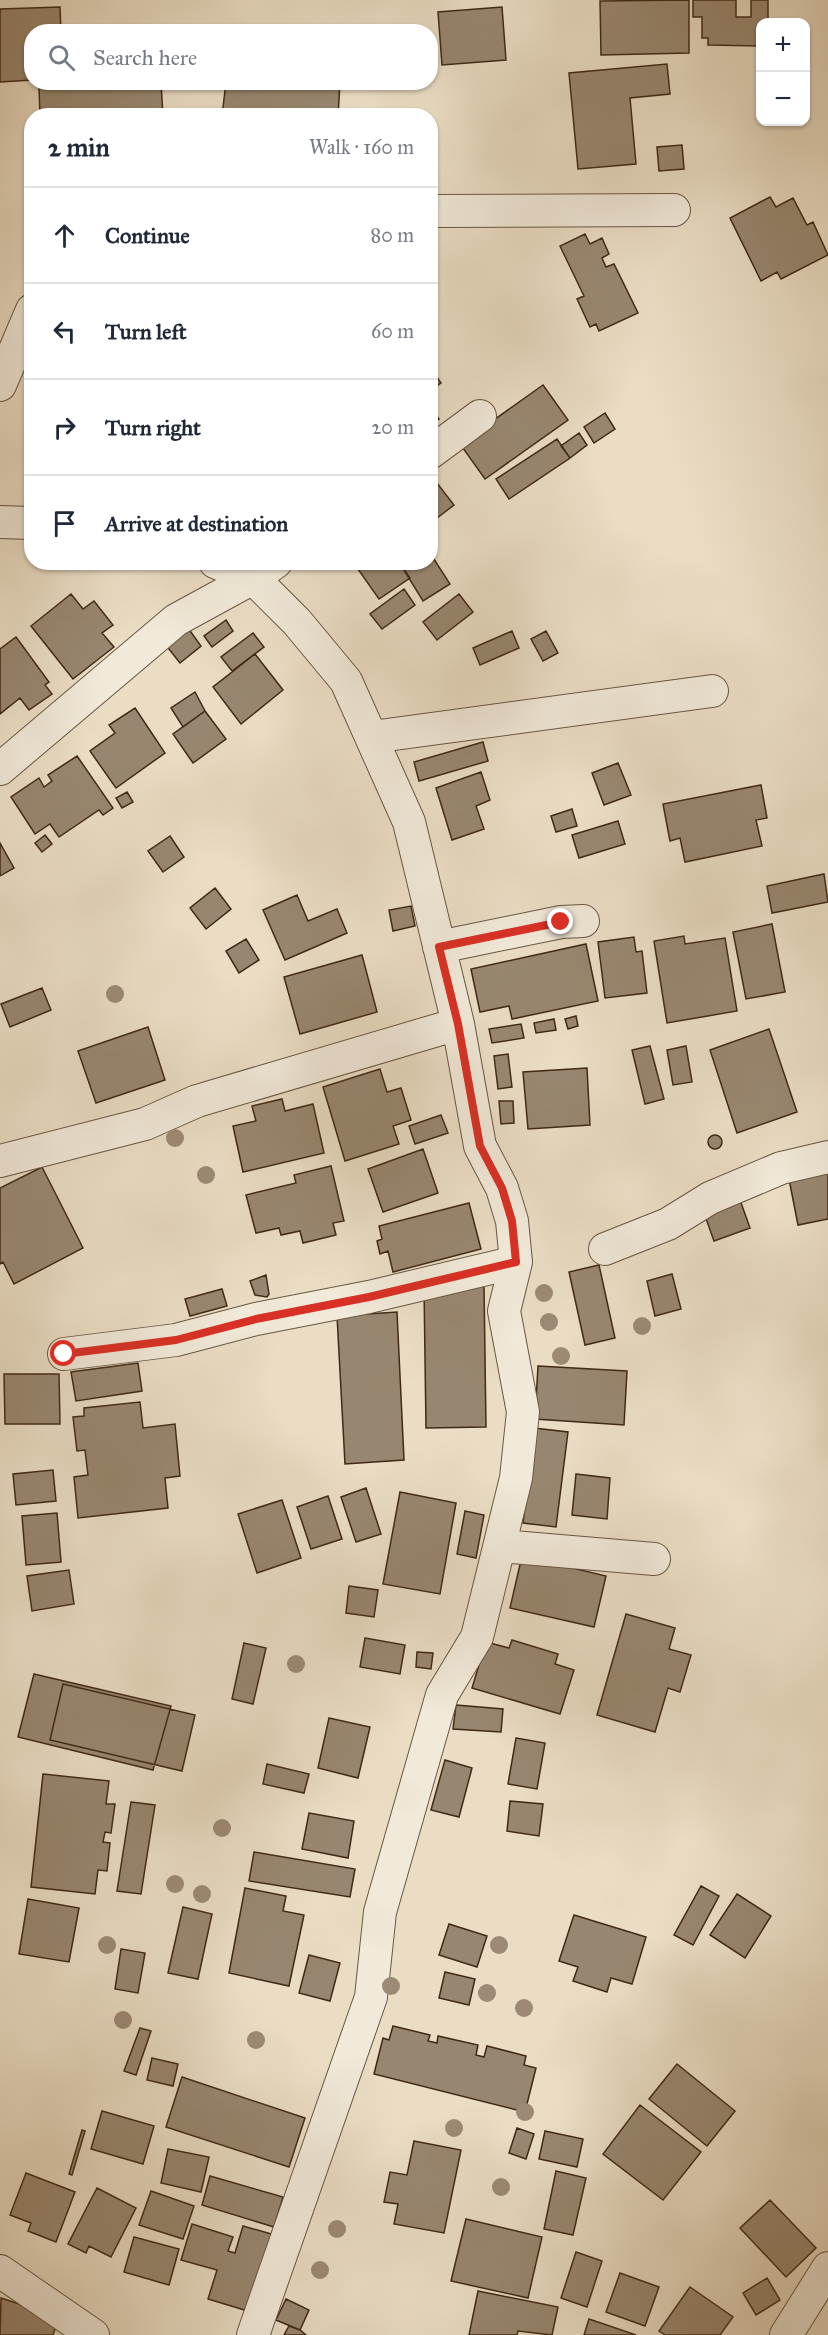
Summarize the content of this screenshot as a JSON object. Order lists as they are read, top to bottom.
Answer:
{
  "page": {
    "map_buttons": ["+", "−"],
    "search": "Search here",
    "heading": ["2 min", "Walk · 160 m"],
    "list": [
      ["Continue", "80 m"],
      ["Turn left", "60 m"],
      ["Turn right", "20 m"],
      "Arrive at destination"
    ]
  }
}
